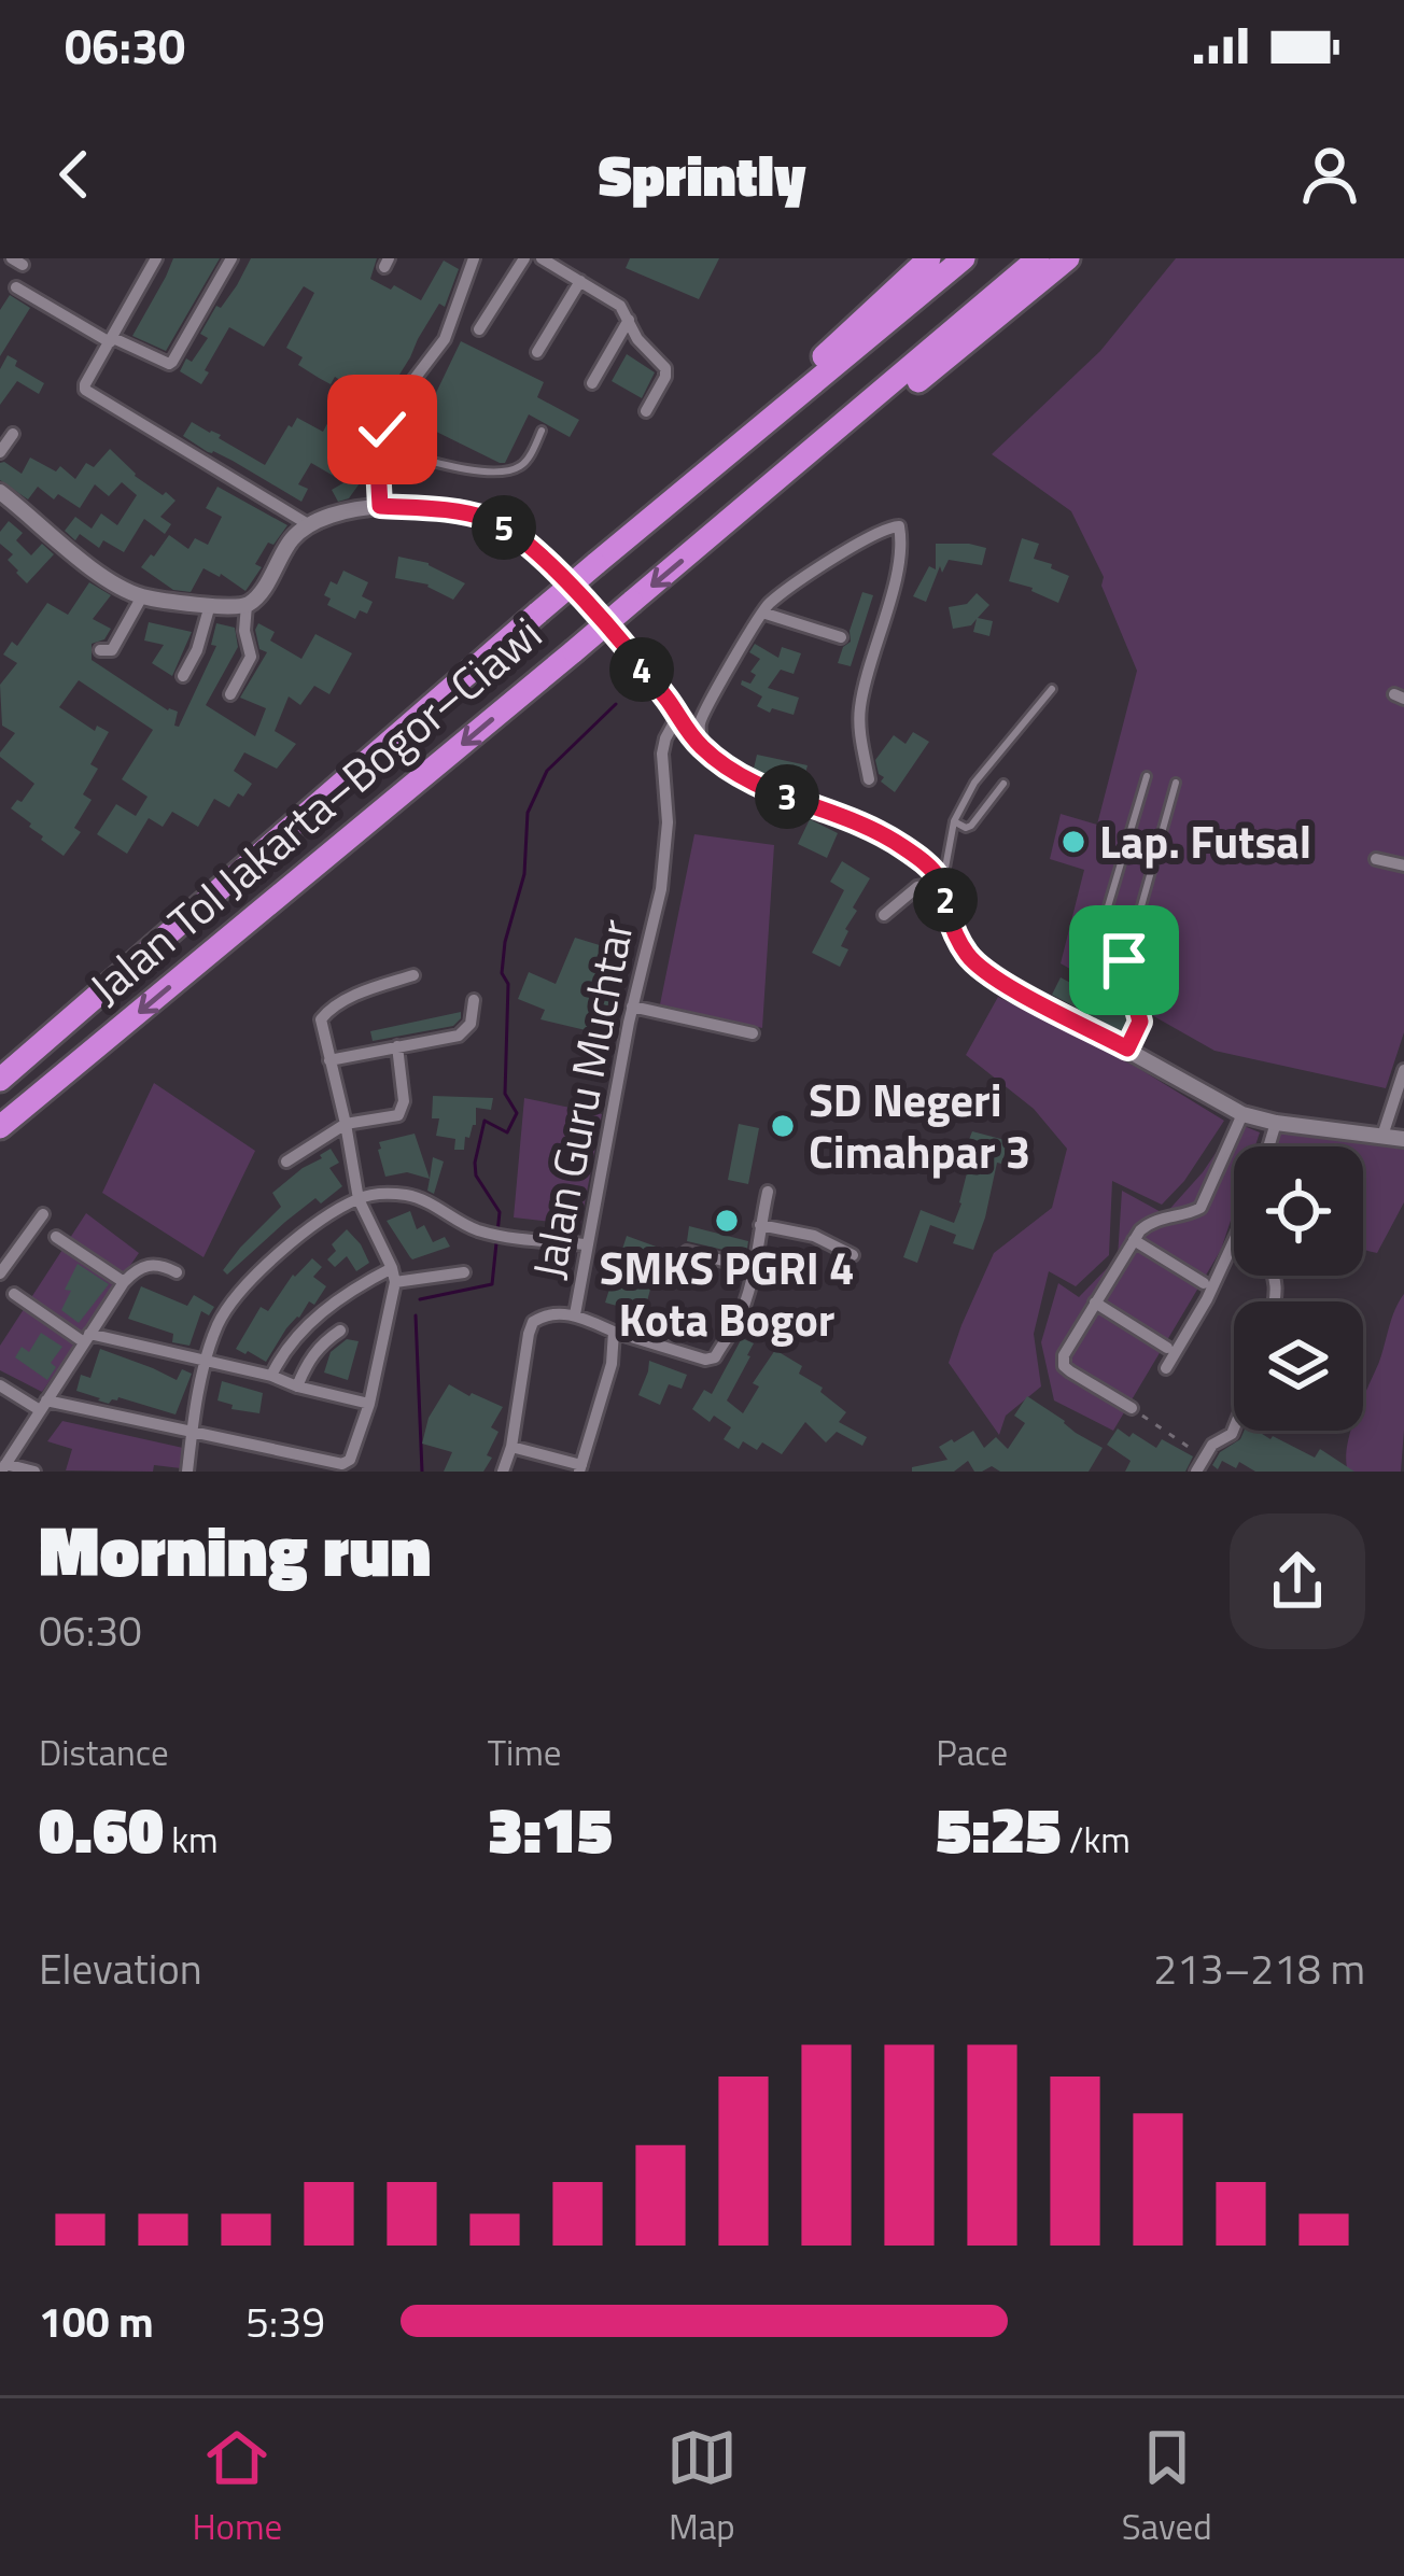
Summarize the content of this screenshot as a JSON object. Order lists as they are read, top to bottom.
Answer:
{
  "streets": {
    "highway": ["Jalan Tol Jakarta–Bogor–Ciawi"],
    "street": ["Jalan Guru Muchtar"]
  },
  "places": ["Lap. Futsal", "SD Negeri Cimahpar 3", "SMKS PGRI 4 Kota Bogor"],
  "page": {
    "status": "06:30",
    "header": "Sprintly",
    "pins": [
      "5",
      "4",
      "3",
      "2"
    ],
    "heading": ["Morning run", "06:30"],
    "stats": [
      ["Distance", "0.60 km"],
      ["Time", "3:15"],
      ["Pace", "5:25 /km"]
    ],
    "chart": ["Elevation", "213–218 m"],
    "list": [
      {
        "name": "100 m",
        "note": "5:39"
      }
    ],
    "tabs": ["Home", "Map", "Saved"]
  }
}
